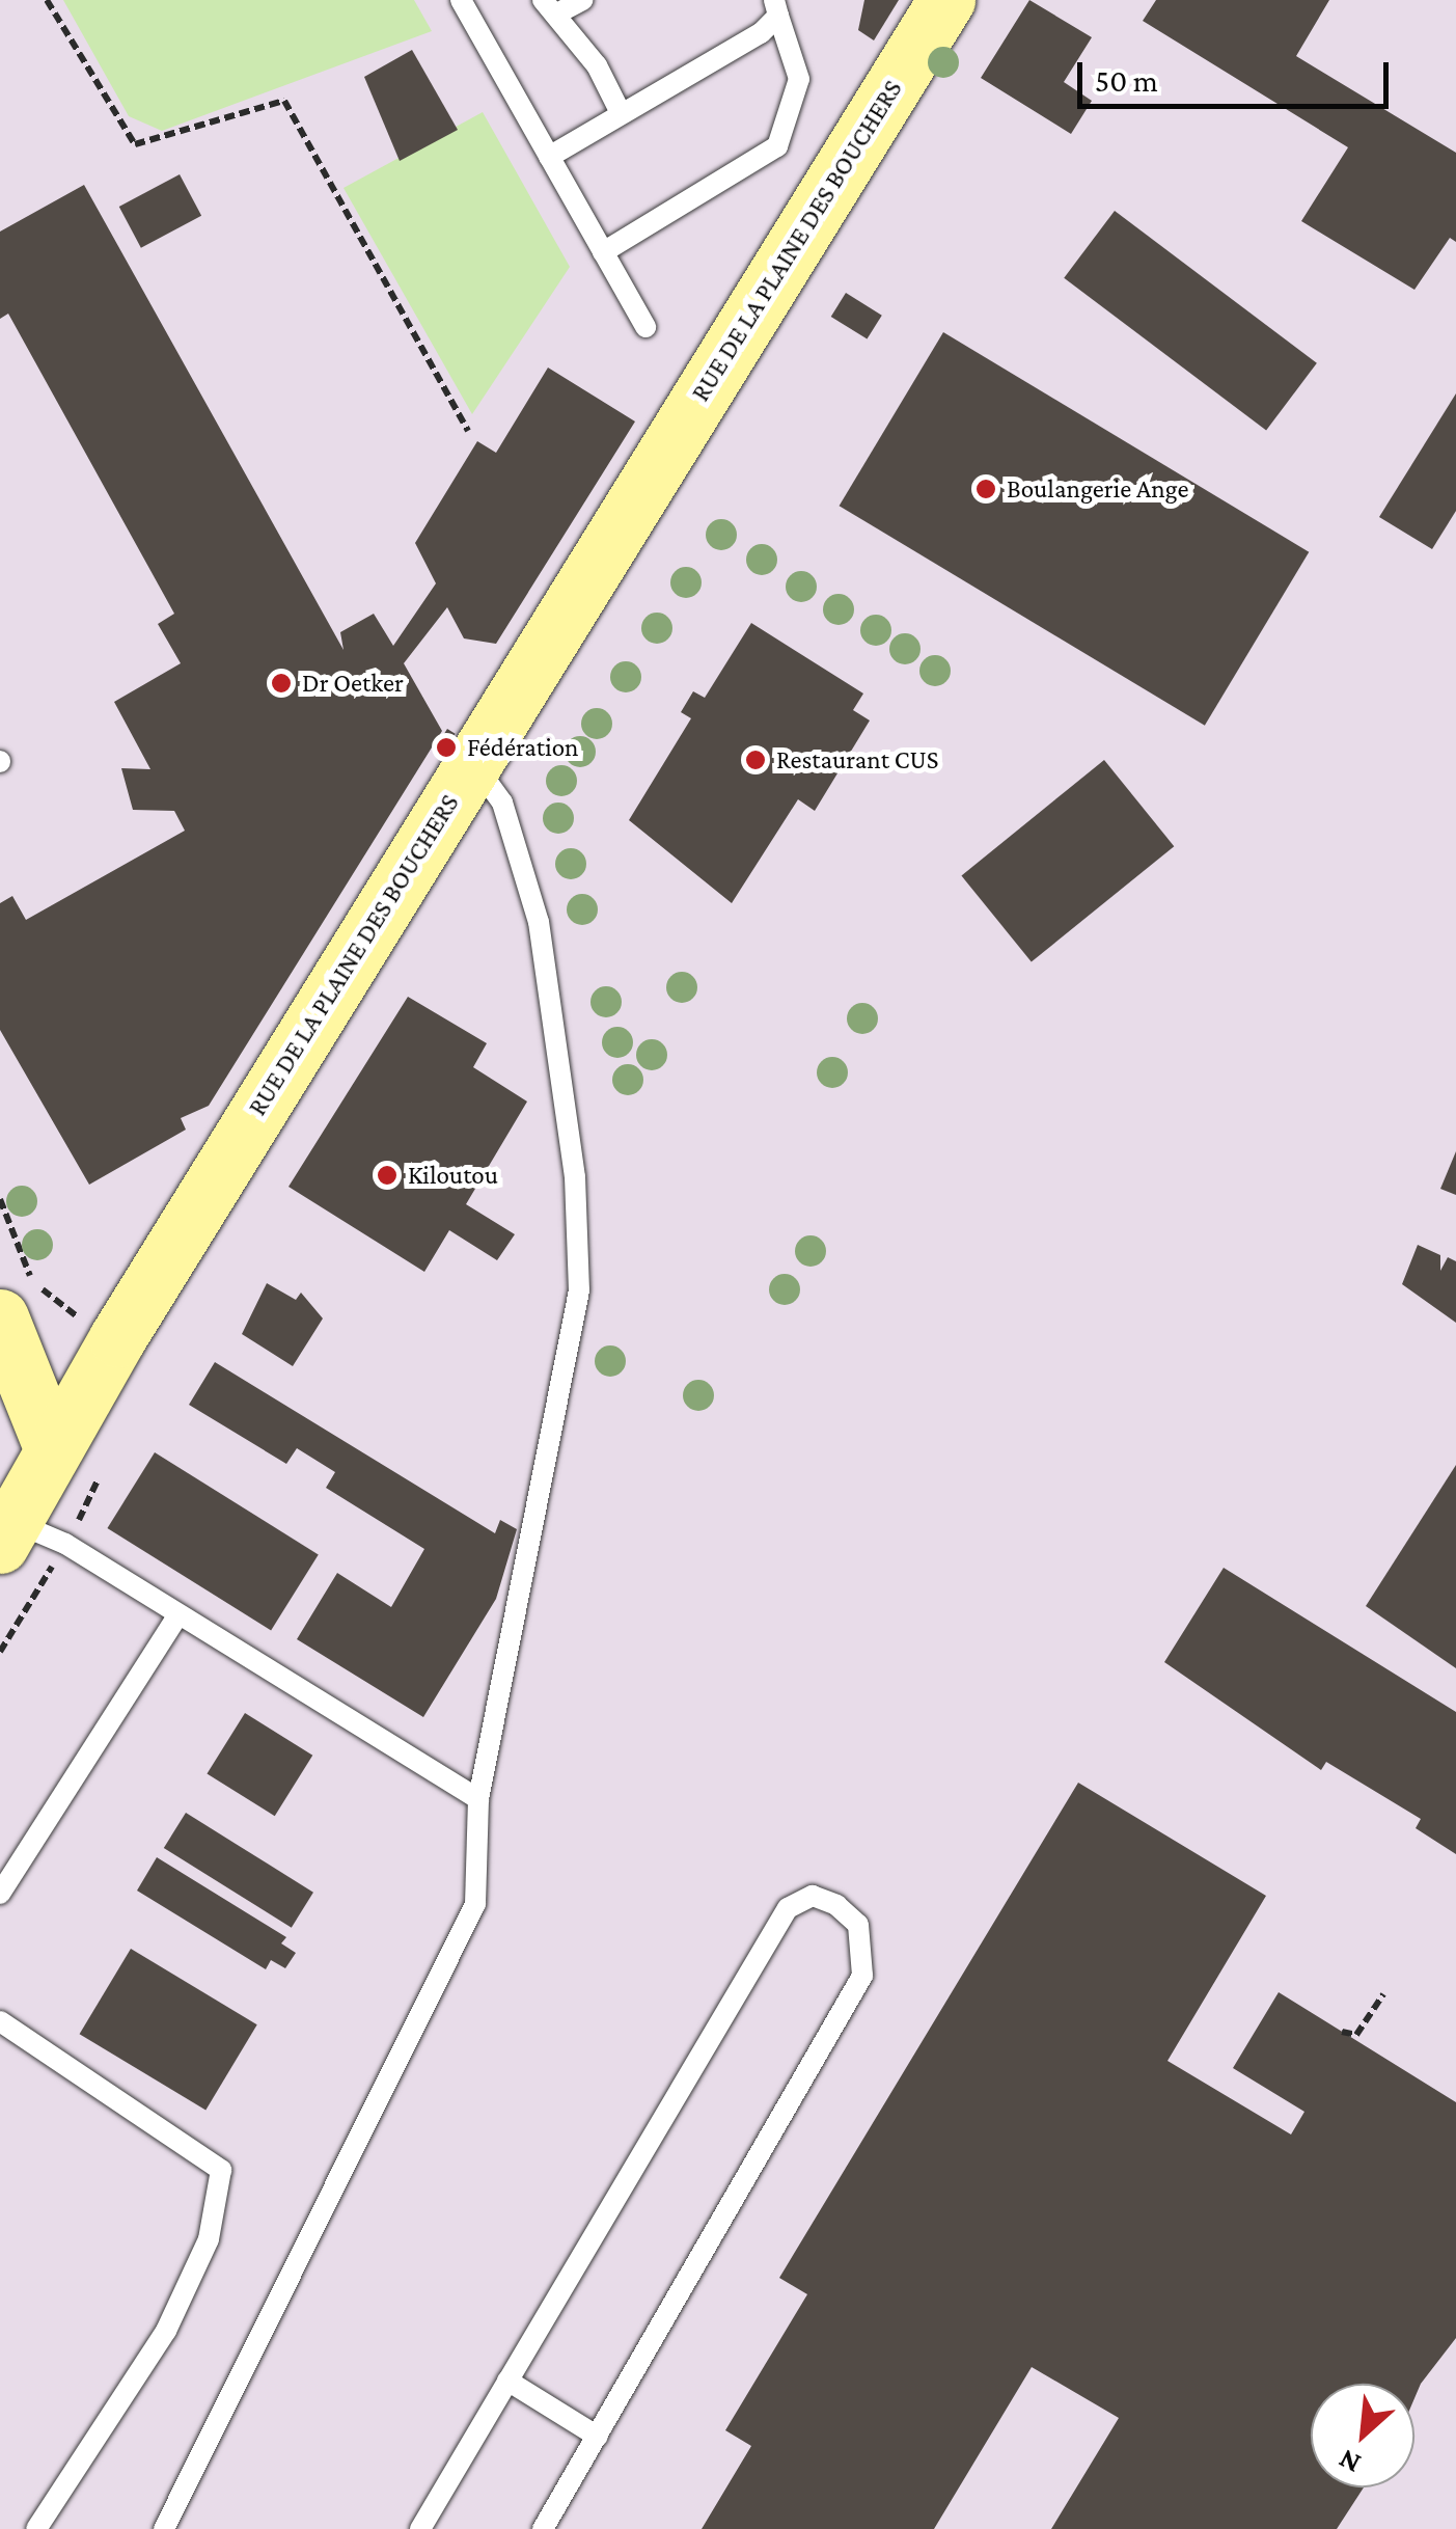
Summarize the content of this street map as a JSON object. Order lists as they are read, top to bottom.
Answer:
{
  "streets": {
    "street": ["RUE DE LA PLAINE DES BOUCHERS"]
  },
  "places": [
    "Boulangerie Ange",
    "Dr Oetker",
    "Fédération",
    "Restaurant CUS",
    "Kiloutou"
  ],
  "scale_bar": "50 m",
  "north": "bottom left"
}
